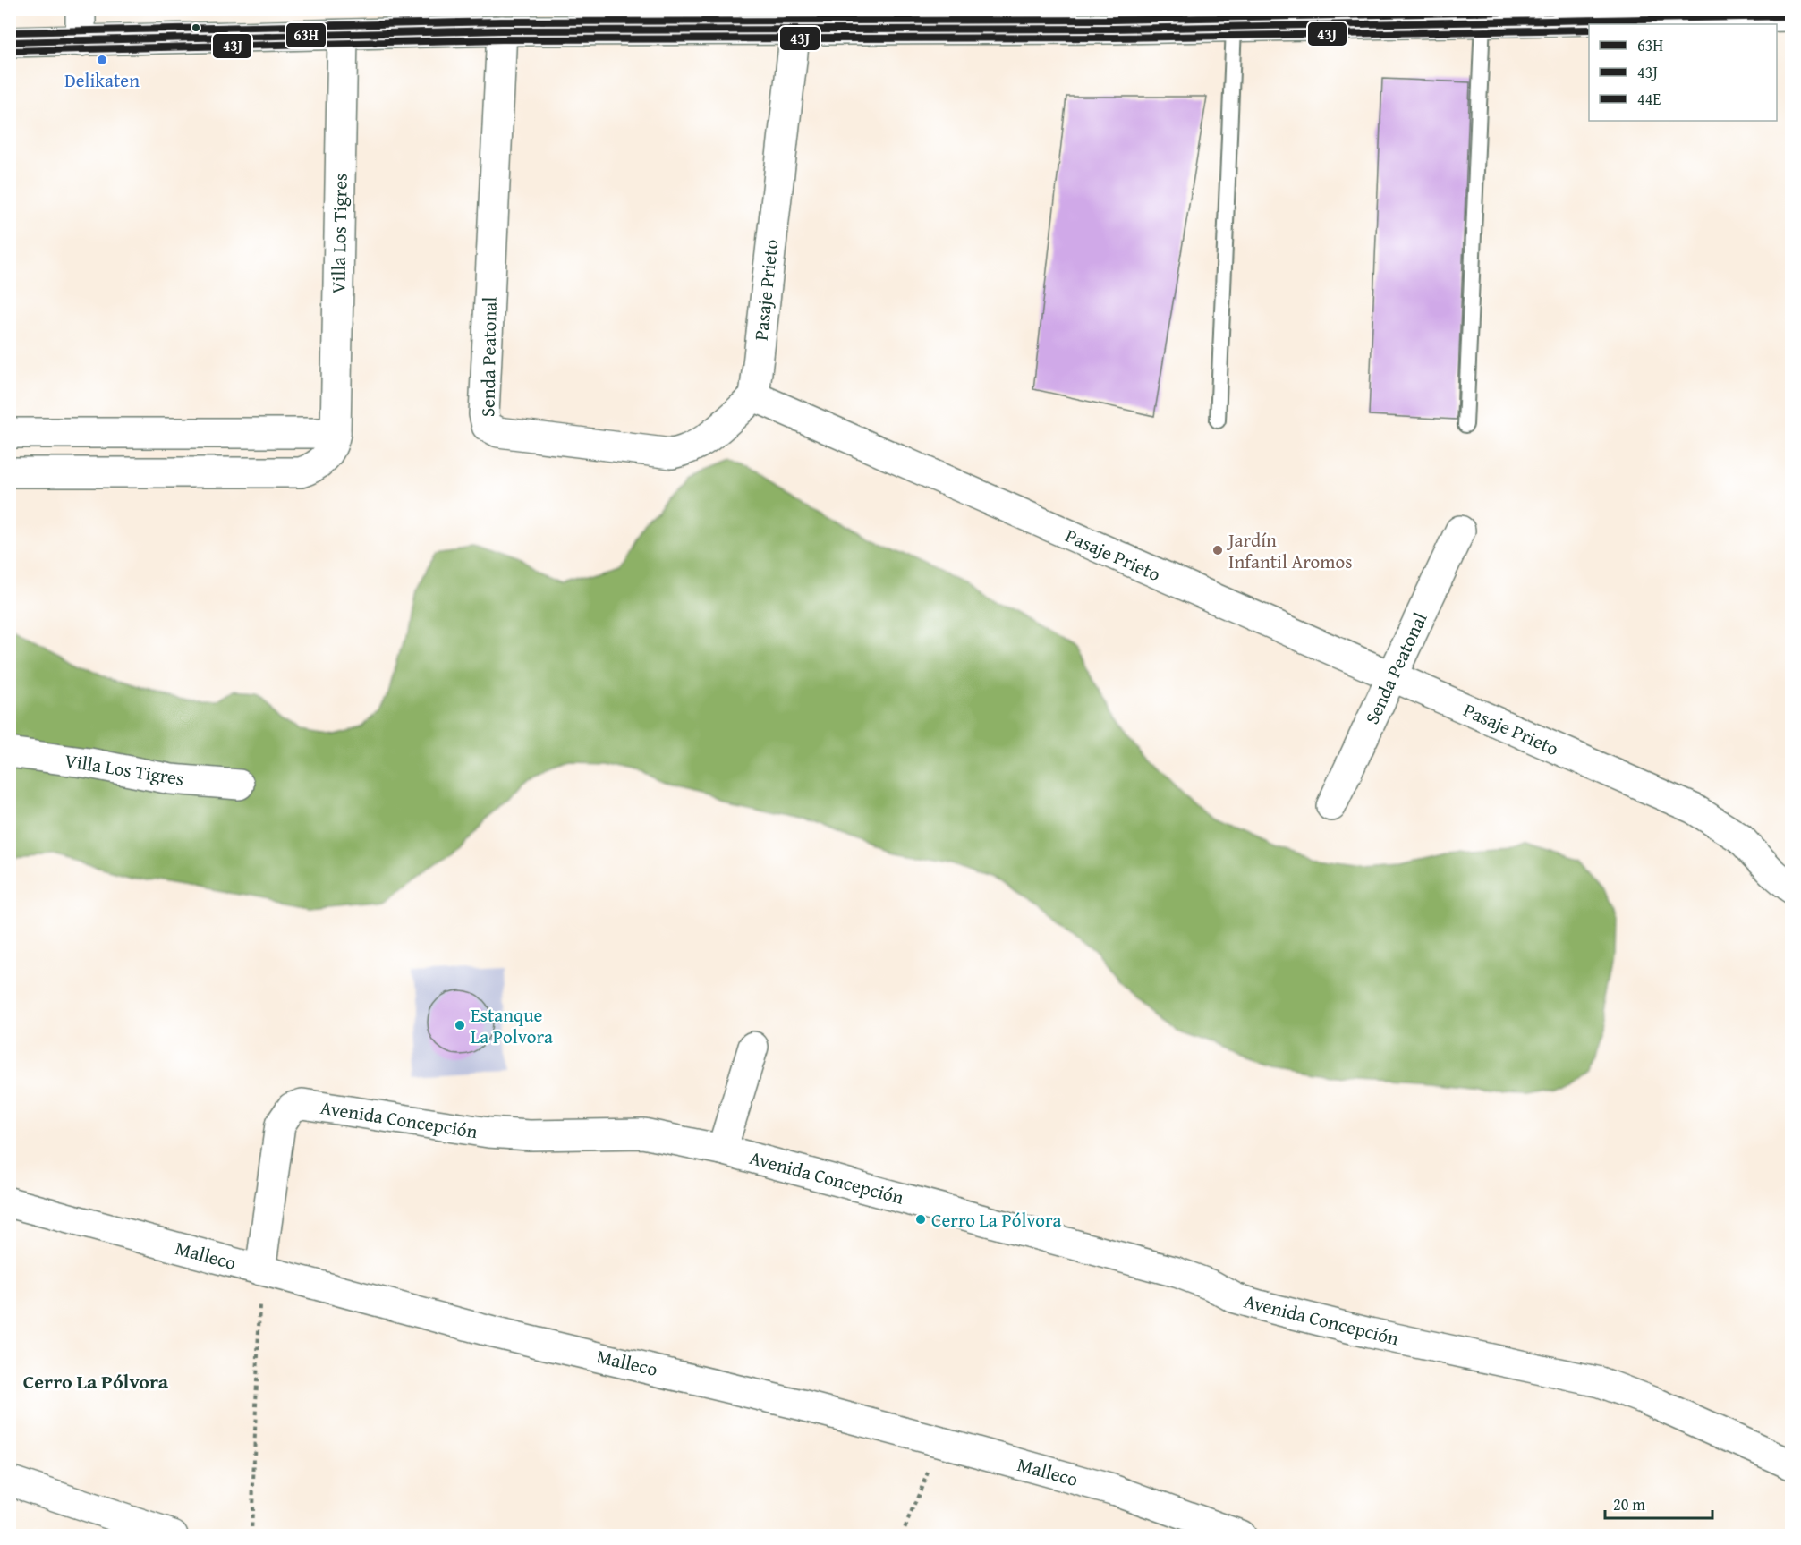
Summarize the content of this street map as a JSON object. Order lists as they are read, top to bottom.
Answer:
{
  "streets": {
    "street": [
      "Villa Los Tigres",
      "Pasaje Prieto",
      "Senda Peatonal",
      "Avenida Concepción",
      "Malleco"
    ]
  },
  "crossings": [
    ["Pasaje Prieto", "Senda Peatonal"],
    ["Avenida Concepción", "Malleco"]
  ],
  "districts": ["Cerro La Pólvora"],
  "places": [
    "Delikaten",
    "Jardín Infantil Aromos",
    "Estanque La Polvora",
    "Cerro La Pólvora"
  ],
  "lines": ["transit line 44E", "transit line 63H", "transit line 43J"],
  "legend": ["63H", "43J", "44E"],
  "scale_bar": "20 m"
}
